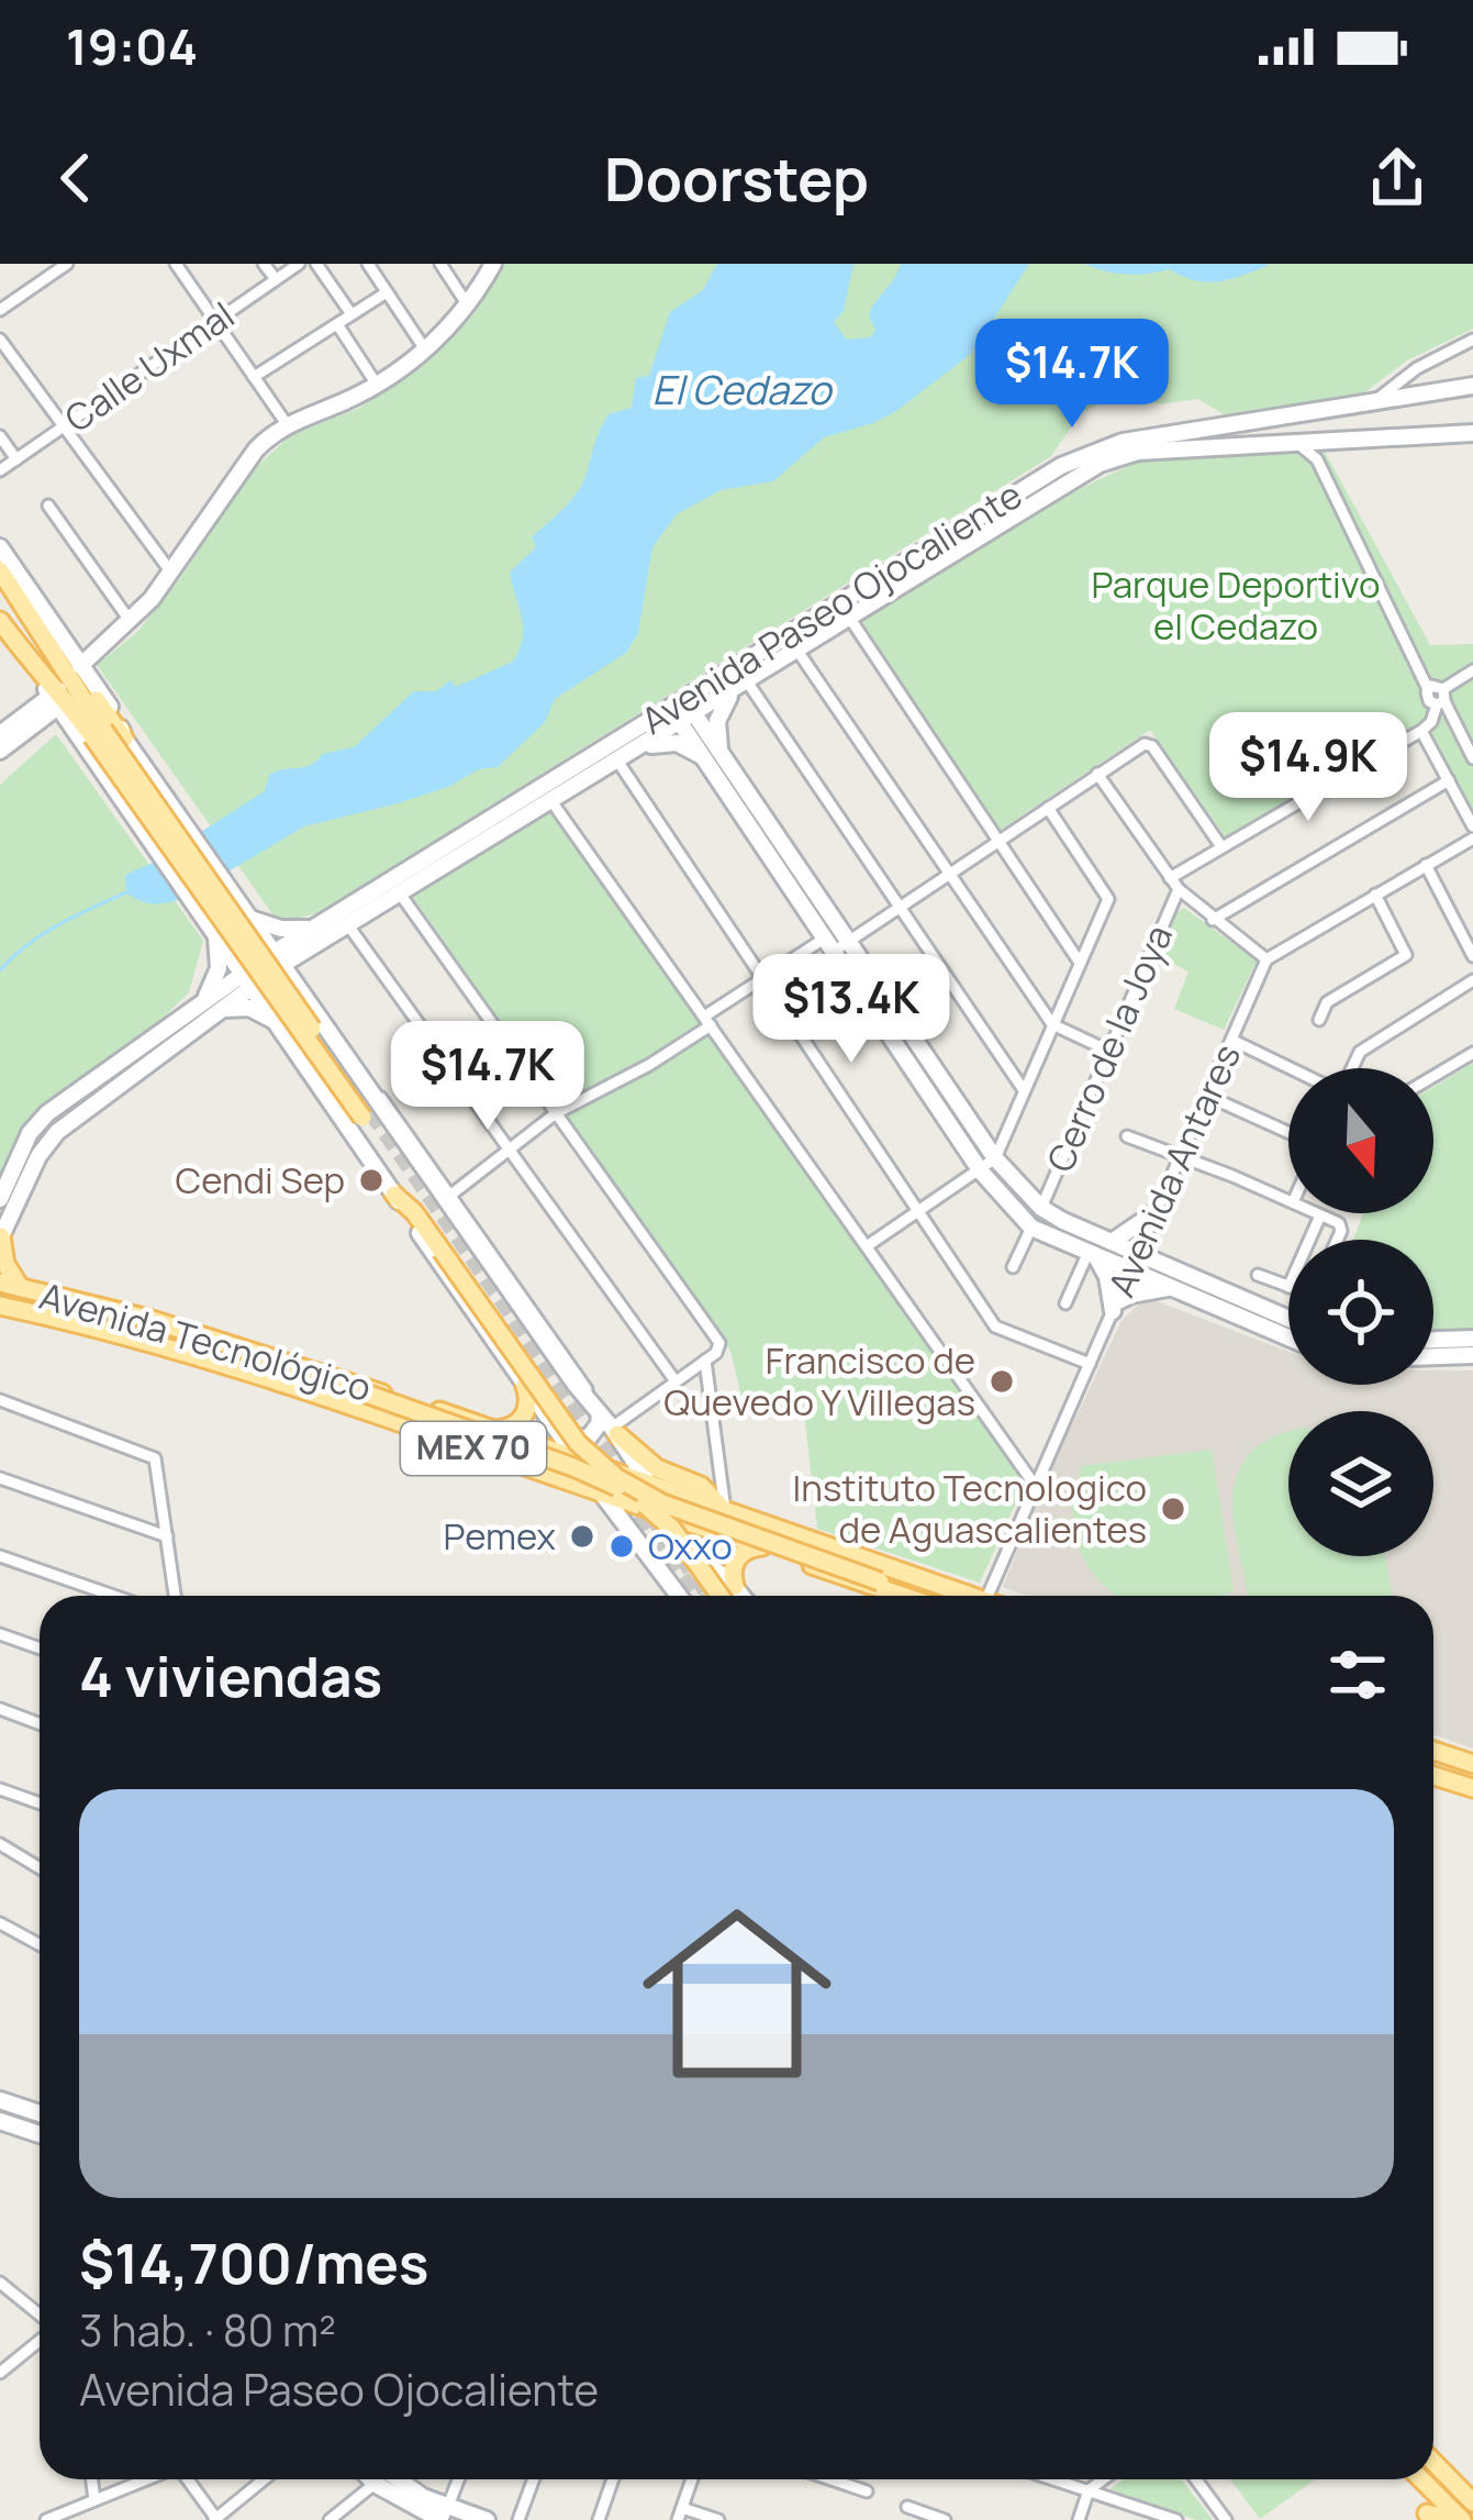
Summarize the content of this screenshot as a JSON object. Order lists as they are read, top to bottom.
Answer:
{
  "streets": {
    "main road": ["Avenida Paseo Ojocaliente", "Avenida Tecnológico", "MEX 70"],
    "street": ["Calle Uxmal", "Cerro de la Joya", "Avenida Antares"]
  },
  "water": ["El Cedazo"],
  "parks": ["Parque Deportivo el Cedazo"],
  "places": [
    "Cendi Sep",
    "Francisco de Quevedo Y Villegas",
    "Instituto Tecnologico de Aguascalientes",
    "Pemex",
    "Oxxo"
  ],
  "north": "bottom",
  "page": {
    "status": "19:04",
    "header": "Doorstep",
    "price": [
      "$14.7K",
      "$14.9K",
      "$13.4K",
      "$14.7K"
    ],
    "heading": "4 viviendas",
    "list": [
      {
        "name": "$14,700/mes",
        "note": "3 hab. · 80 m² · Avenida Paseo Ojocaliente"
      }
    ]
  }
}
